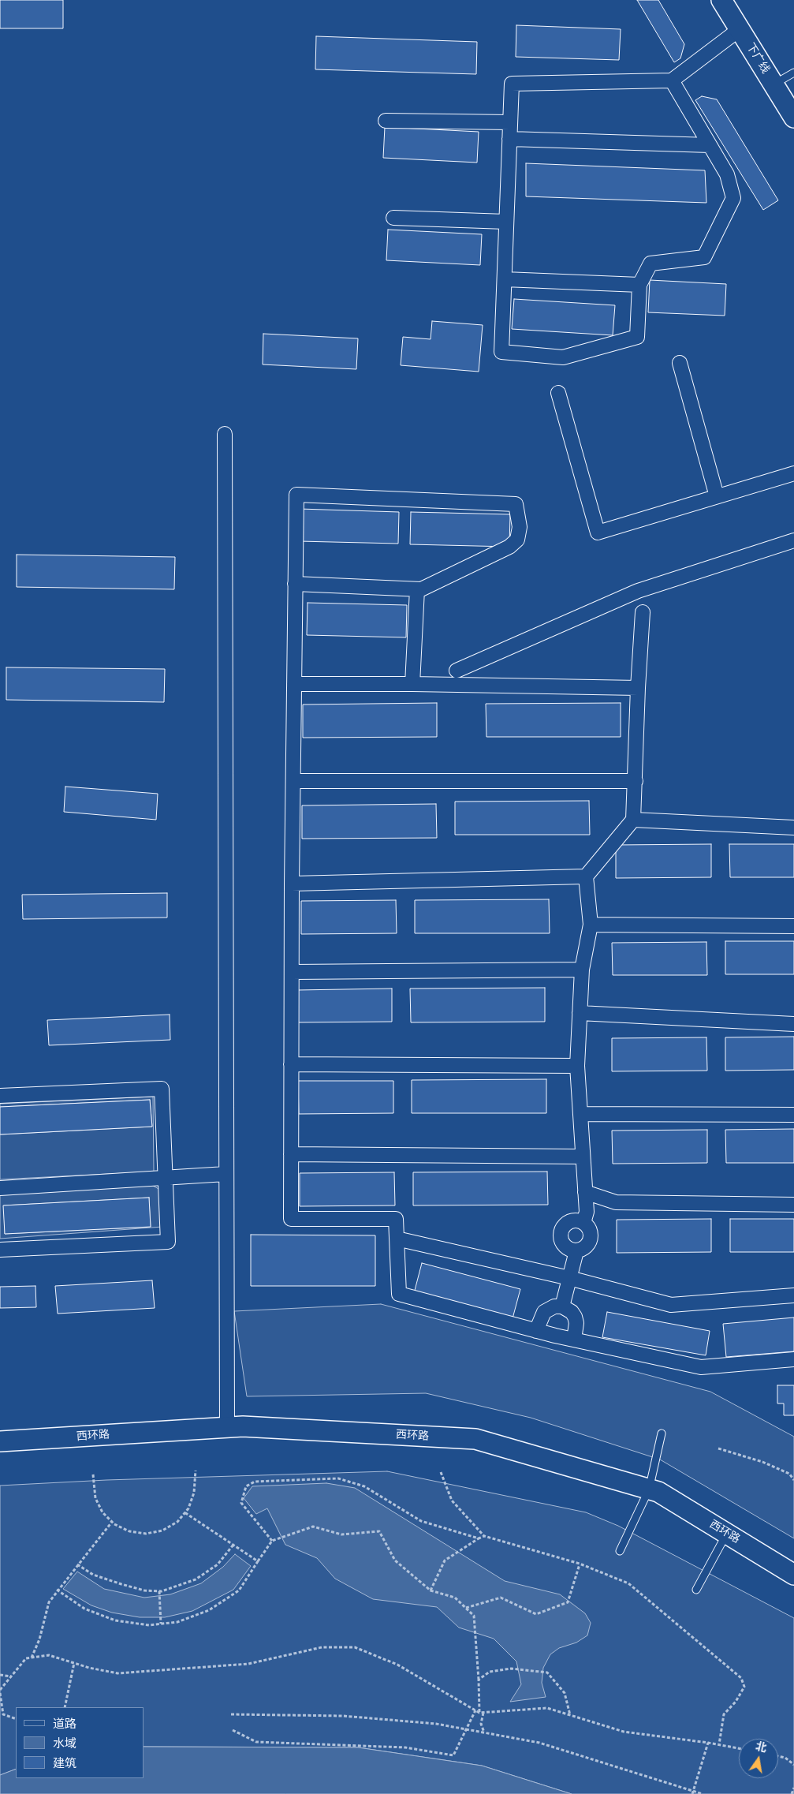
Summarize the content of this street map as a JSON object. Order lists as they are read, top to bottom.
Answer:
{
  "streets": {
    "main road": ["下广线", "西环路"]
  },
  "legend": ["道路", "水域", "建筑"],
  "north": "top"
}
